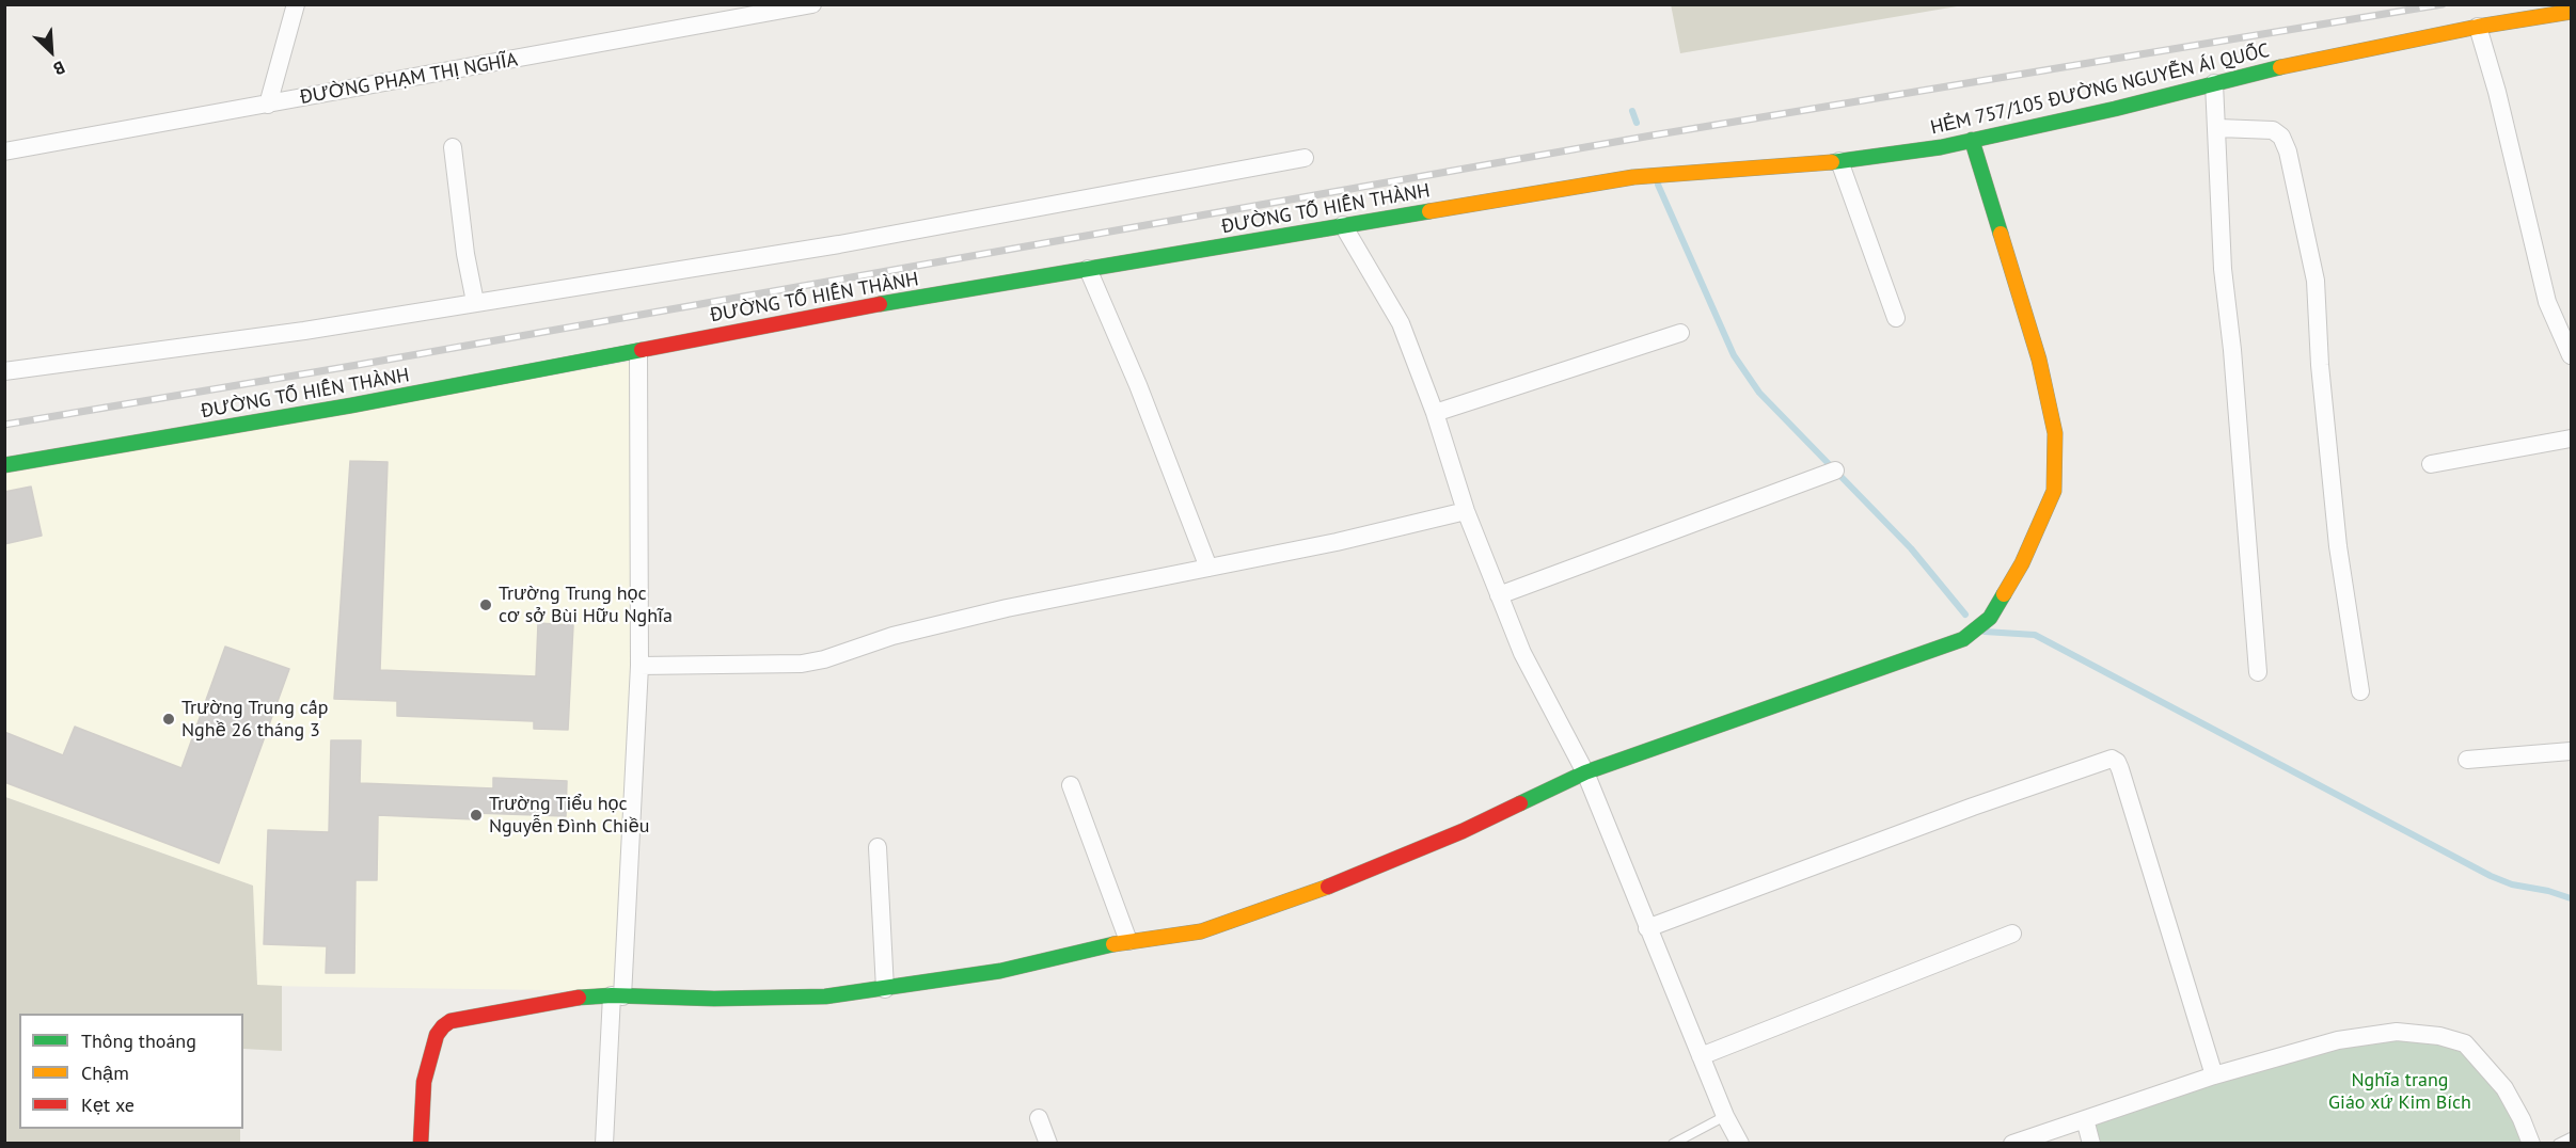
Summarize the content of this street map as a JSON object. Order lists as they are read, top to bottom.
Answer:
{
  "streets": {
    "street": ["ĐƯỜNG PHẠM THỊ NGHĨA", "HẺM 757/105 ĐƯỜNG NGUYỄN ÁI QUỐC", "ĐƯỜNG TỐ HIẾN THÀNH"]
  },
  "crossings": [
    ["HẺM 757/105 ĐƯỜNG NGUYỄN ÁI QUỐC", "ĐƯỜNG TỐ HIẾN THÀNH"]
  ],
  "parks": ["Nghĩa trang Giáo xứ Kim Bích"],
  "places": ["Trường Trung học cơ sở Bùi Hữu Nghĩa", "Trường Trung cấp Nghề 26 tháng 3", "Trường Tiểu học Nguyễn Đình Chiều"],
  "legend": ["Thông thoáng", "Chậm", "Kẹt xe"],
  "north": "bottom right"
}
